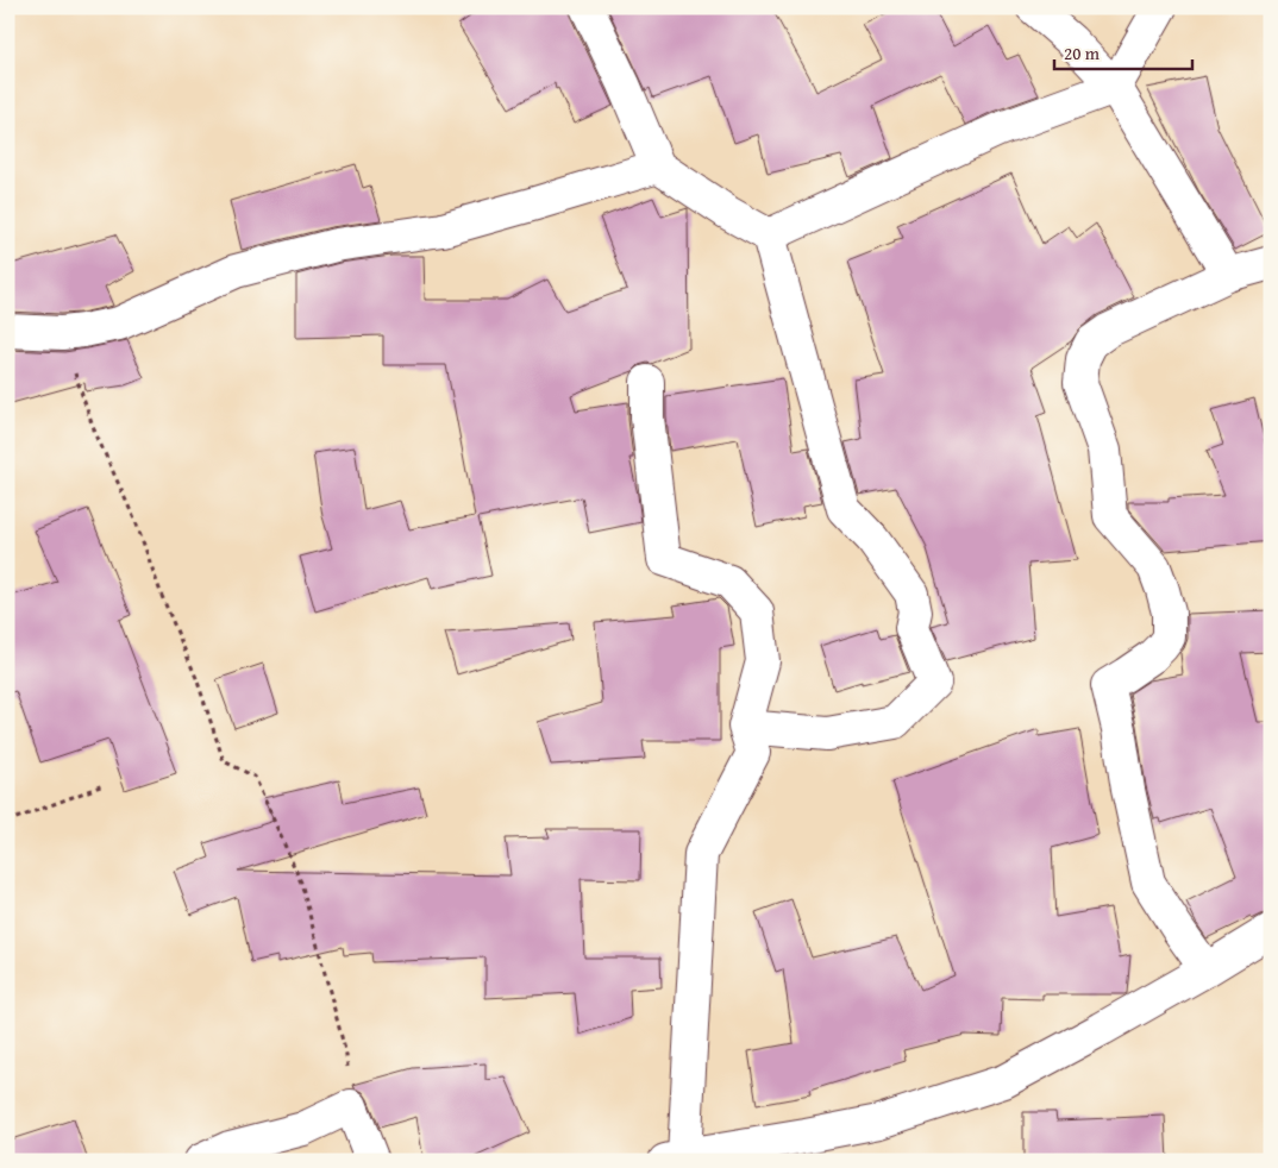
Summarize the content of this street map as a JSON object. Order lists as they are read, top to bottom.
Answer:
{
  "scale_bar": "20 m"
}
